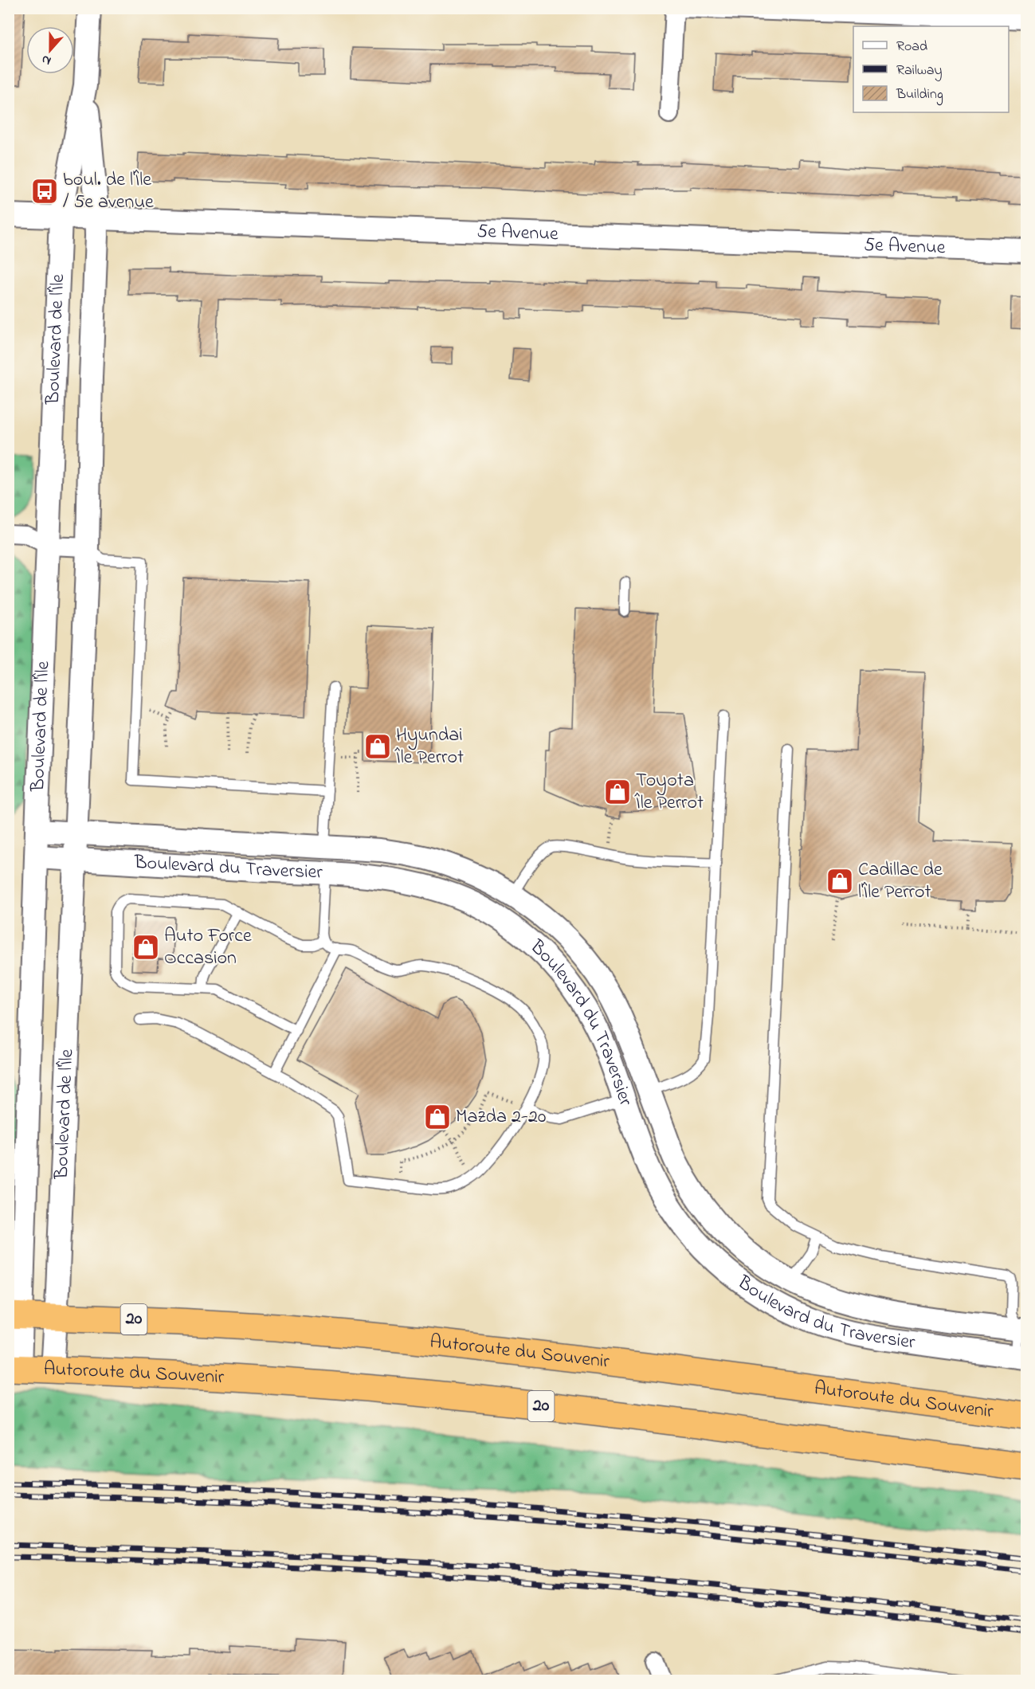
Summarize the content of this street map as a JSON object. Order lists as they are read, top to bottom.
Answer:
{
  "streets": {
    "highway": ["20", "Autoroute du Souvenir"],
    "street": ["5e Avenue", "Boulevard de l'Île", "Boulevard du Traversier"]
  },
  "crossings": [
    ["5e Avenue", "Boulevard de l'Île"],
    ["Boulevard de l'Île", "Boulevard du Traversier"],
    ["Boulevard de l'Île", "Autoroute du Souvenir"]
  ],
  "places": {
    "bus stop": ["boul. de l'Île / 5e avenue"],
    "shop": [
      "Hyundai Île Perrot",
      "Toyota Île Perrot",
      "Cadillac de l'Île Perrot",
      "Auto Force Occasion",
      "Mazda 2-20"
    ]
  },
  "legend": ["Road", "Railway", "Building"],
  "north": "bottom"
}
